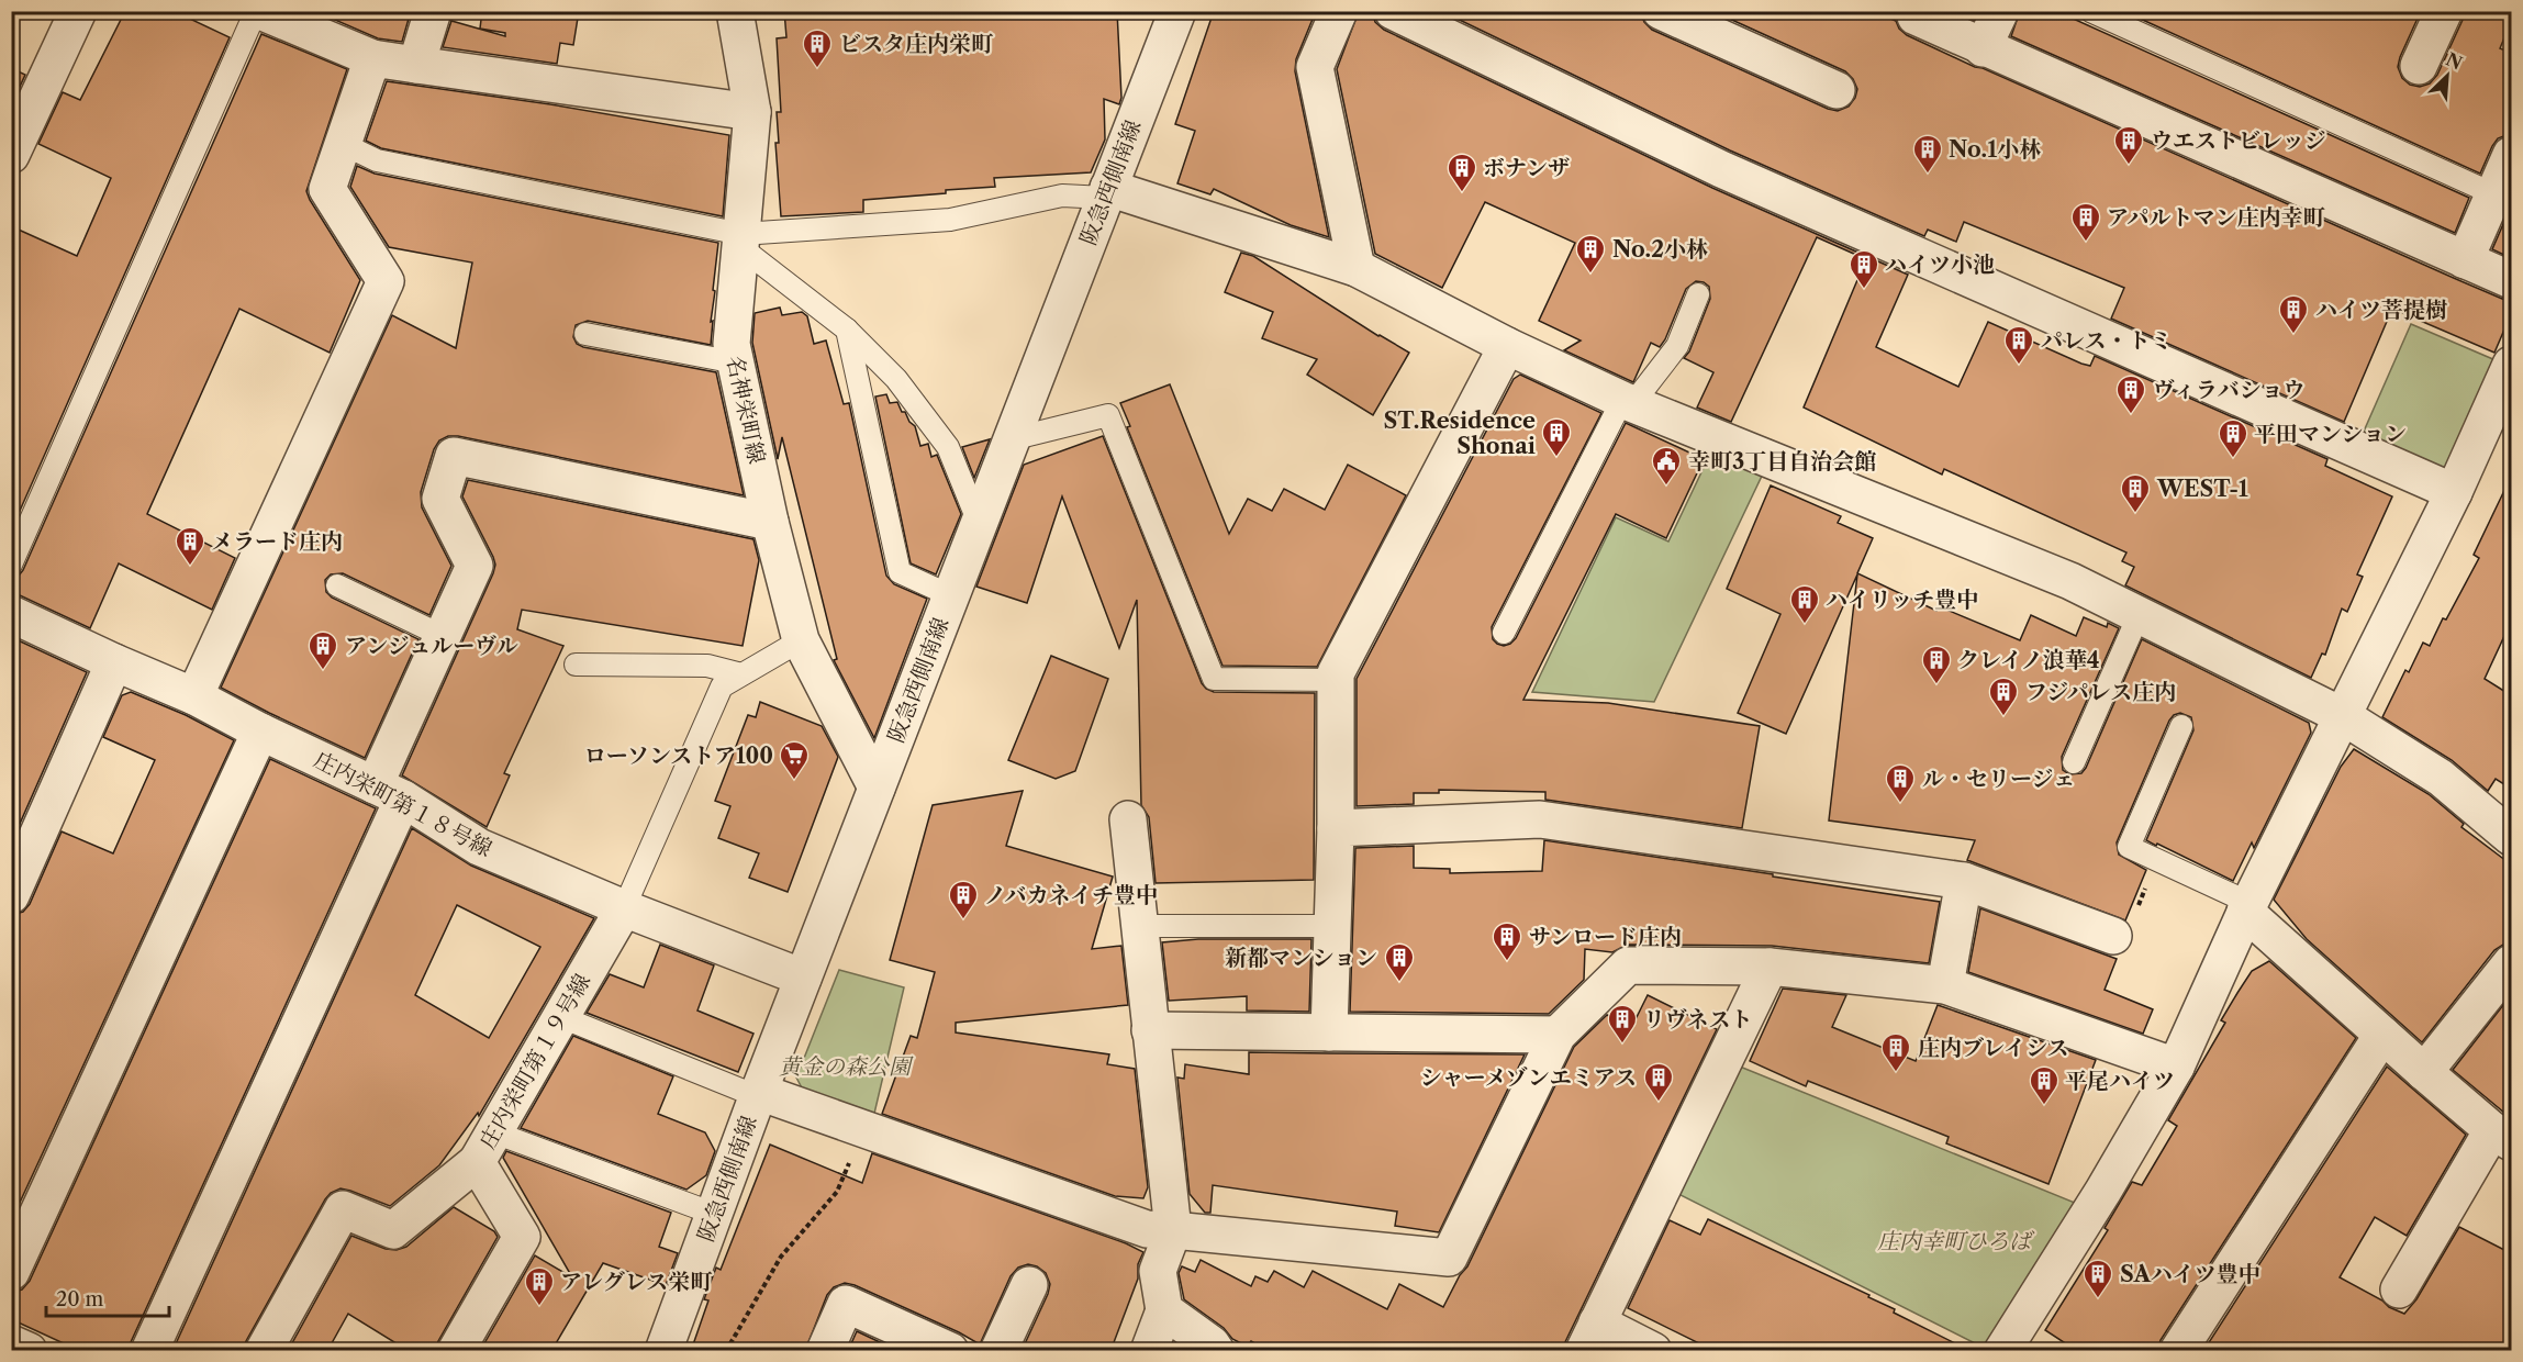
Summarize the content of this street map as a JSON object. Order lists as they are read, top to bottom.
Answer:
{
  "streets": {
    "street": [
      "阪急西側南線",
      "名神栄町線",
      "庄内栄町第１８号線",
      "庄内栄町第１９号線"
    ]
  },
  "crossings": [
    ["阪急西側南線", "名神栄町線"],
    ["阪急西側南線", "庄内栄町第１８号線"],
    ["庄内栄町第１８号線", "庄内栄町第１９号線"]
  ],
  "parks": ["黄金の森公園", "庄内幸町ひろば"],
  "places": {
    "building": [
      "ビスタ庄内栄町",
      "ウエストビレッジ",
      "No.1小林",
      "ボナンザ",
      "アパルトマン庄内幸町",
      "No.2小林",
      "ハイツ小池",
      "ハイツ菩提樹",
      "パレス・トミ",
      "ヴィラバショウ",
      "ST.Residence Shonai",
      "平田マンション",
      "WEST-1",
      "メラード庄内",
      "ハイリッチ豊中",
      "アンジュルーヴル",
      "クレイノ浪華4",
      "フジパレス庄内",
      "ル・セリージェ",
      "ノバカネイチ豊中",
      "サンロード庄内",
      "新都マンション",
      "リヴネスト",
      "庄内ブレイシス",
      "シャーメゾンエミアス",
      "平尾ハイツ",
      "SAハイツ豊中",
      "アレグレス栄町"
    ],
    "public building": ["幸町3丁目自治会館"],
    "supermarket": ["ローソンストア100"]
  },
  "scale_bar": "20 m",
  "north": "top right"
}
